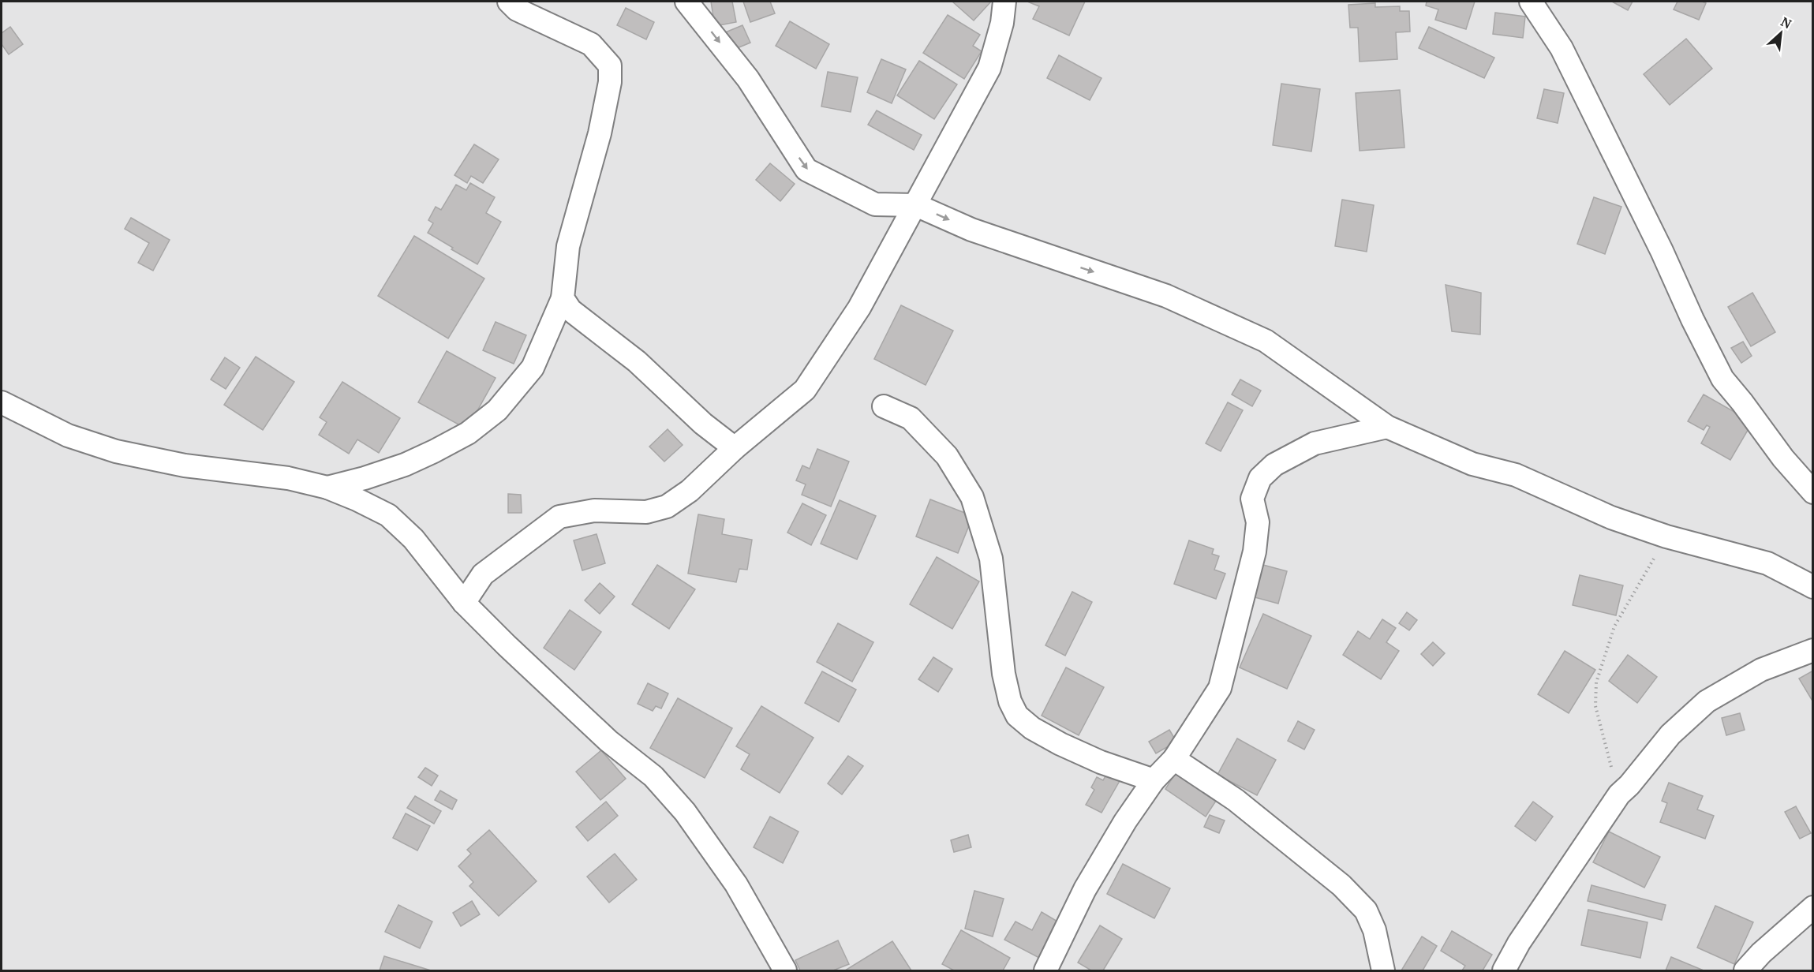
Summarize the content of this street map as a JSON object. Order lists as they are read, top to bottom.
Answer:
{
  "north": "top right"
}
